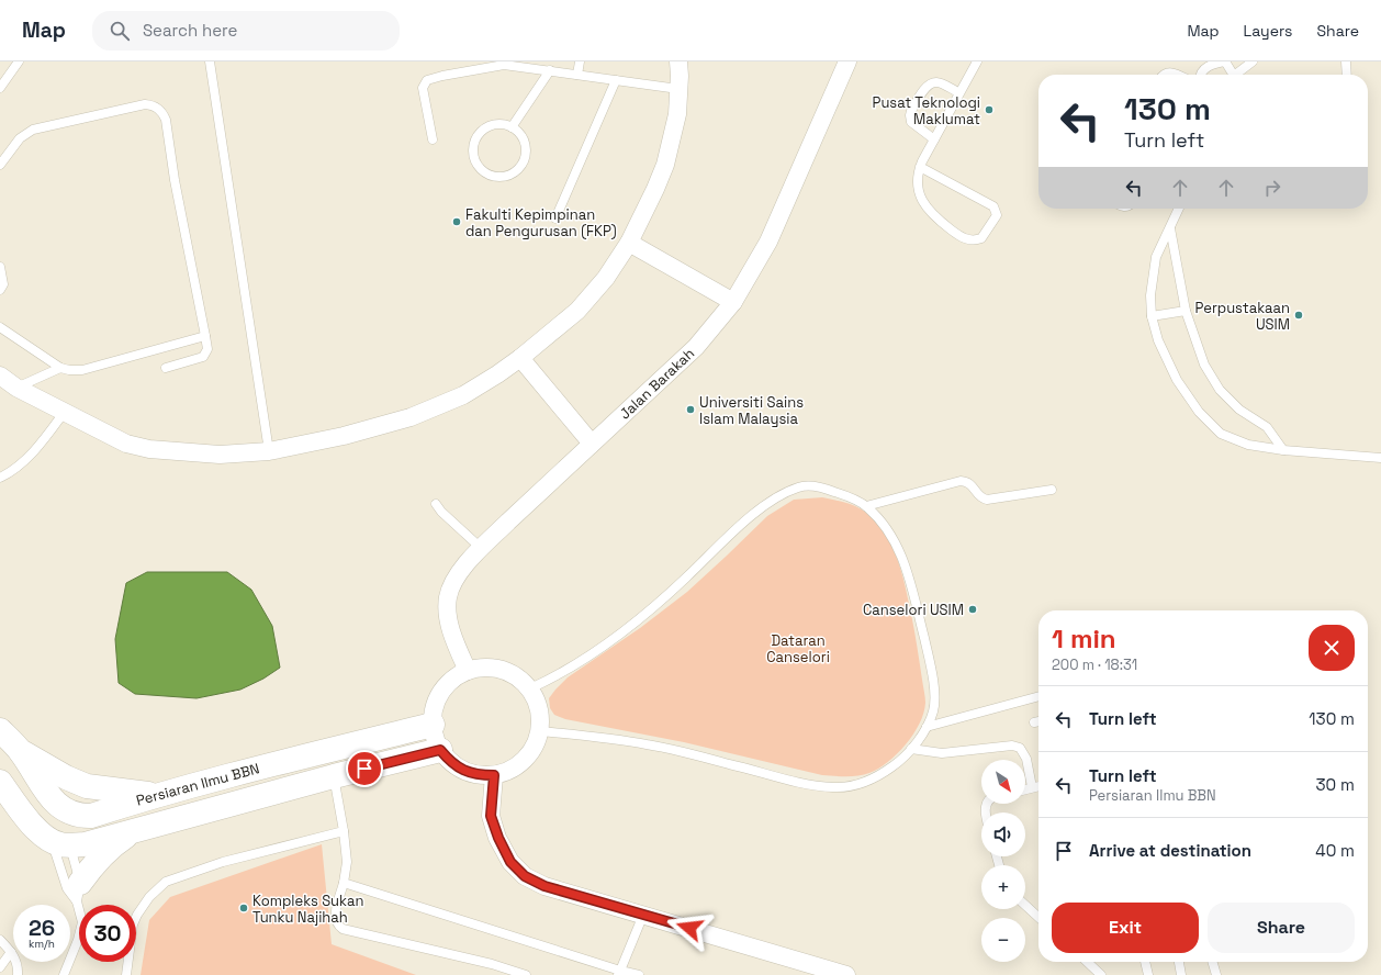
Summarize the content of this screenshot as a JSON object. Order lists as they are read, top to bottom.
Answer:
{
  "streets": {
    "street": ["Jalan Barakah", "Persiaran Ilmu BBN"]
  },
  "crossings": [
    ["Jalan Barakah", "Persiaran Ilmu BBN"]
  ],
  "parks": ["Dataran Canselori"],
  "places": [
    "Pusat Teknologi Maklumat",
    "Fakulti Kepimpinan dan Pengurusan (FKP)",
    "Perpustakaan USIM",
    "Universiti Sains Islam Malaysia",
    "Canselori USIM",
    "Kompleks Sukan Tunku Najihah"
  ],
  "north": "bottom right",
  "page": {
    "header": "Map",
    "search": "Search here",
    "nav": ["Map", "Layers", "Share"],
    "turn": ["130 m", "Turn left"],
    "heading": ["1 min", "200 m · 18:31"],
    "list": [
      {
        "name": "Turn left",
        "value": "130 m"
      },
      {
        "name": "Turn left",
        "note": "Persiaran Ilmu BBN",
        "value": "30 m"
      },
      {
        "name": "Arrive at destination",
        "value": "40 m"
      }
    ],
    "map_buttons": ["+", "−"],
    "buttons": ["Exit", "Share"],
    "speed": "26 km/h",
    "limit": "30"
  }
}
